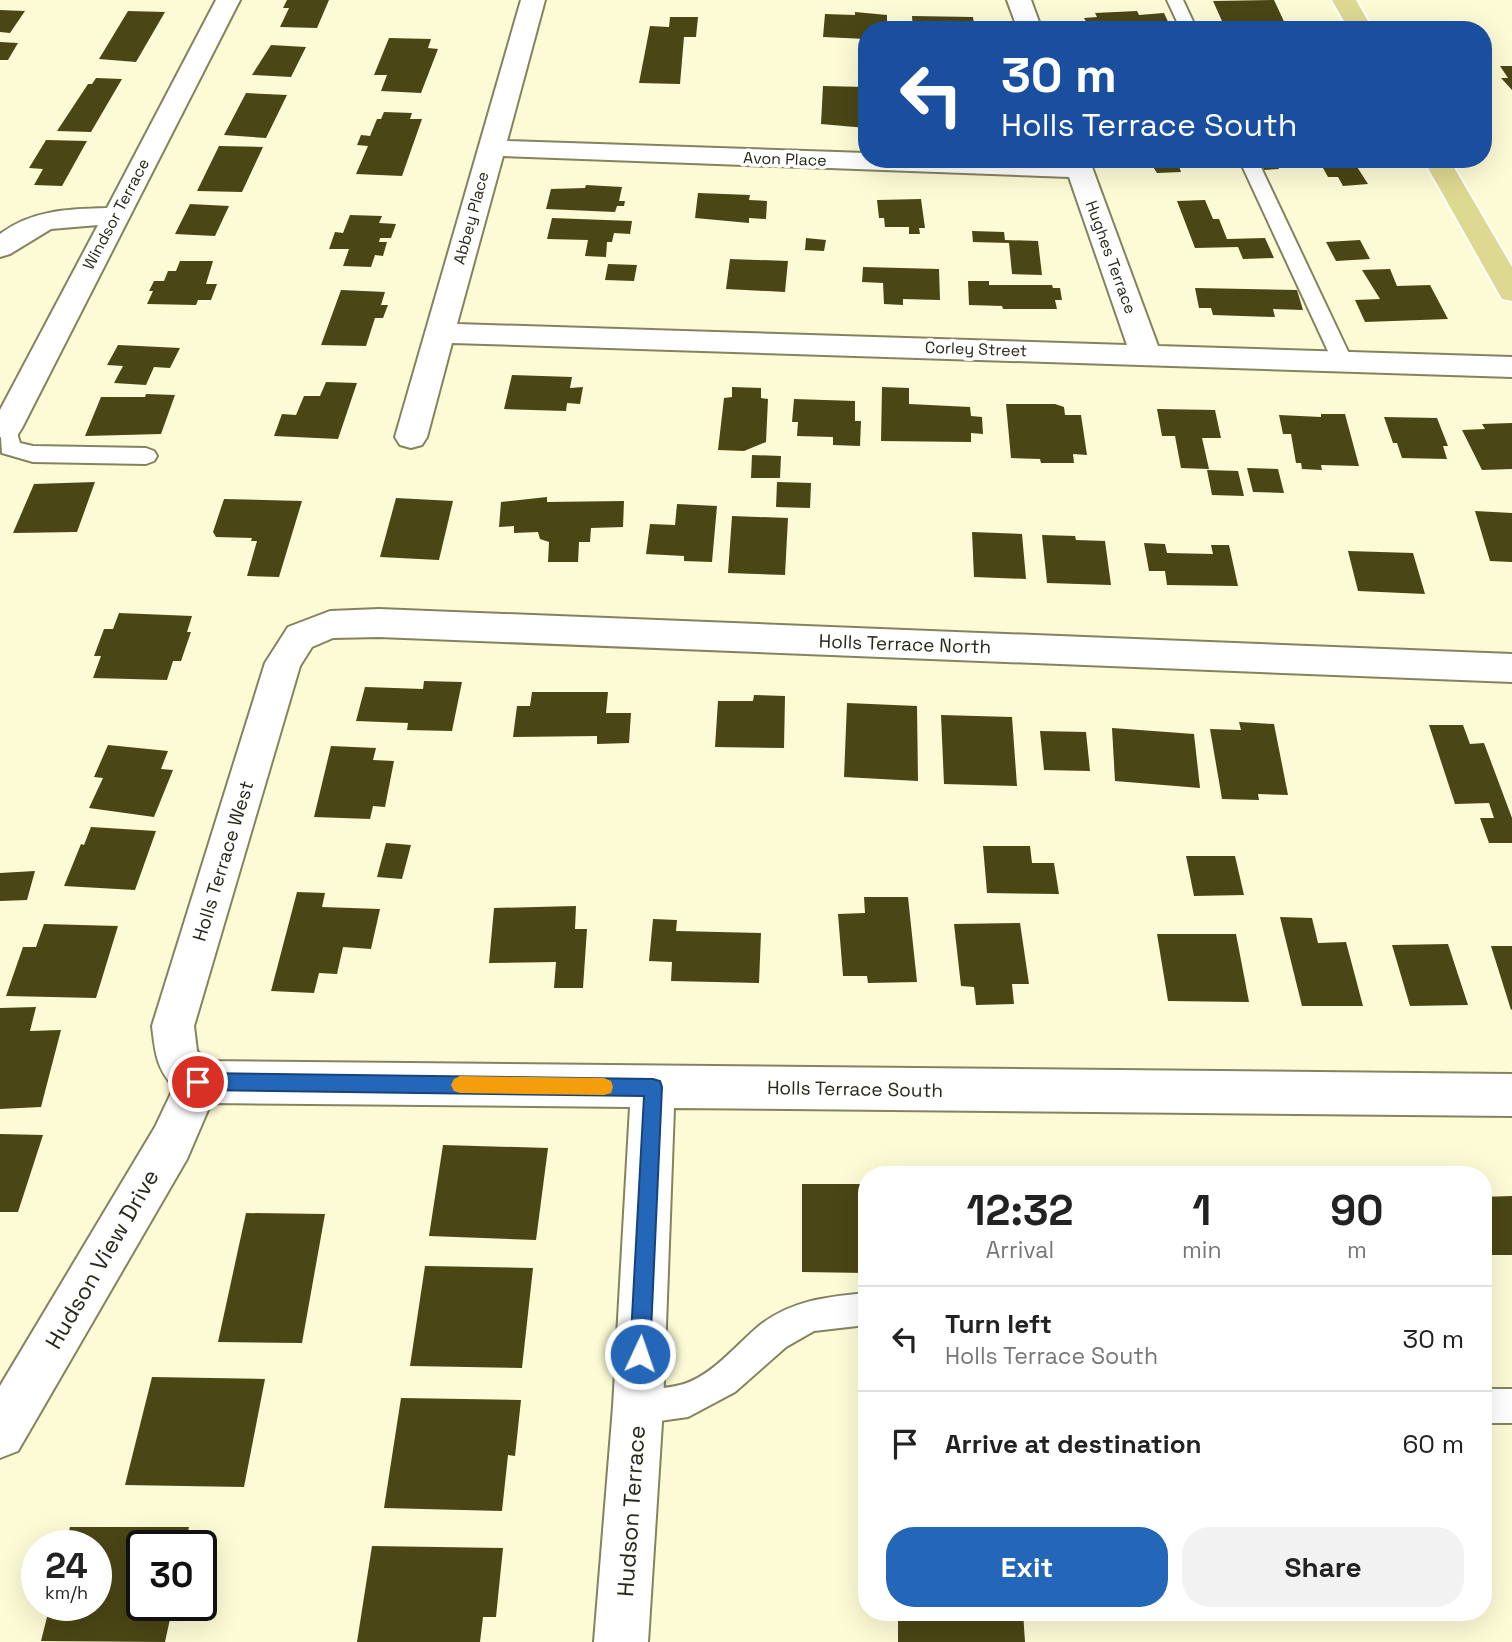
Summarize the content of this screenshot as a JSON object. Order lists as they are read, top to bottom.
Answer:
{
  "streets": {
    "street": [
      "Avon Place",
      "Windsor Terrace",
      "Abbey Place",
      "Hughes Terrace",
      "Corley Street",
      "Holls Terrace North",
      "Holls Terrace West",
      "Holls Terrace South",
      "Hudson View Drive",
      "Hudson Terrace"
    ]
  },
  "crossings": [
    ["Avon Place", "Abbey Place"],
    ["Abbey Place", "Corley Street"],
    ["Hughes Terrace", "Corley Street"],
    ["Holls Terrace North", "Holls Terrace West"],
    ["Holls Terrace West", "Holls Terrace South"],
    ["Holls Terrace West", "Hudson View Drive"],
    ["Holls Terrace South", "Hudson View Drive"],
    ["Holls Terrace South", "Hudson Terrace"]
  ],
  "page": {
    "turn": ["30 m", "Holls Terrace South"],
    "eta": [
      "12:32",
      "Arrival",
      "1",
      "min",
      "90",
      "m"
    ],
    "list": [
      {
        "name": "Turn left",
        "note": "Holls Terrace South",
        "value": "30 m"
      },
      {
        "name": "Arrive at destination",
        "value": "60 m"
      }
    ],
    "buttons": ["Exit", "Share"],
    "speed": "24 km/h",
    "limit": "30"
  }
}
